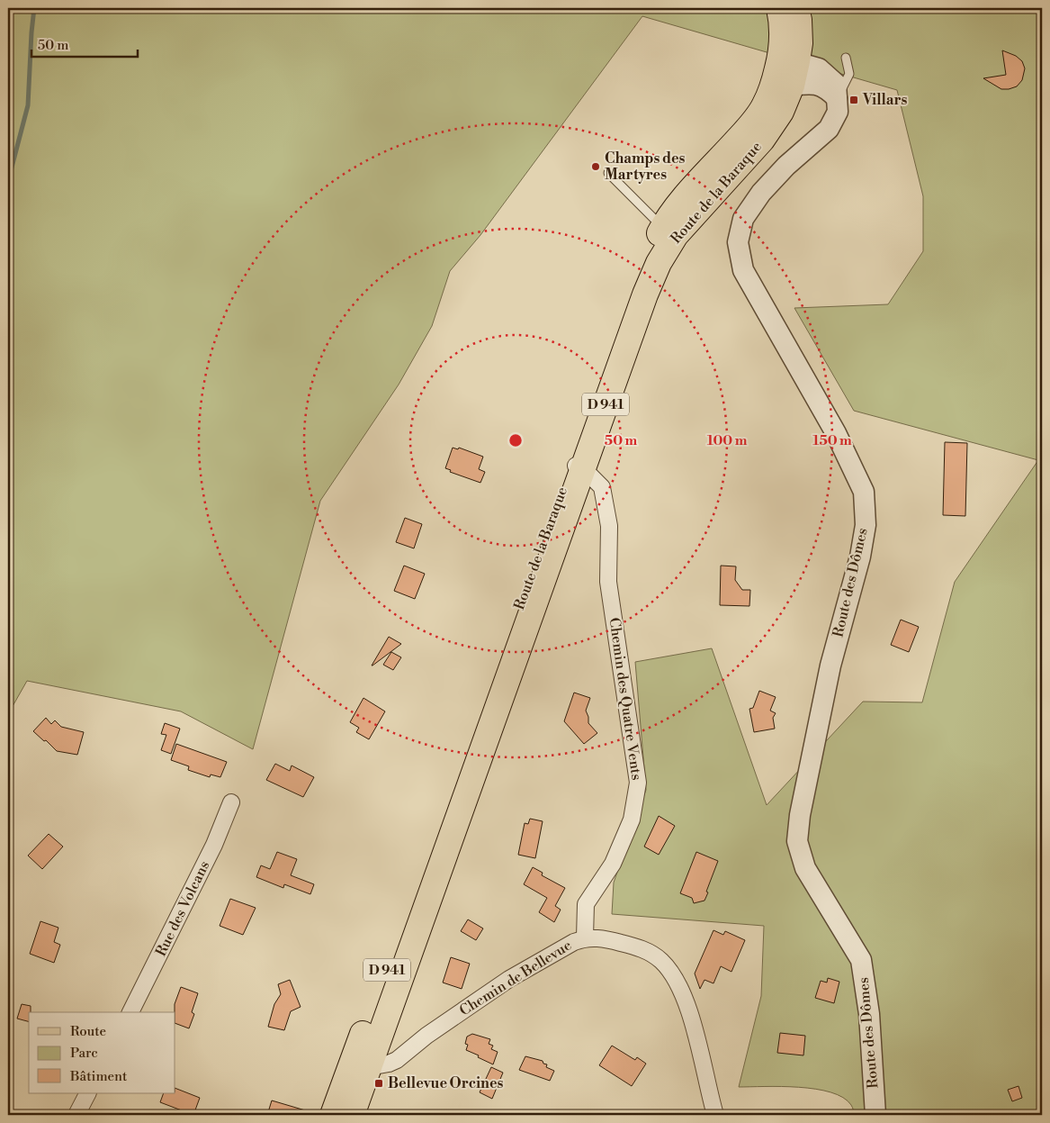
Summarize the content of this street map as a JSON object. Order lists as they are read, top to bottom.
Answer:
{
  "streets": {
    "main road": ["Route de la Baraque", "D 941"],
    "street": [
      "Route des Dômes",
      "Chemin des Quatre Vents",
      "Rue des Volcans",
      "Chemin de Bellevue"
    ]
  },
  "crossings": [
    ["Route de la Baraque", "Route des Dômes"],
    ["Route de la Baraque", "Chemin des Quatre Vents"],
    ["Route de la Baraque", "Chemin de Bellevue"],
    ["Chemin des Quatre Vents", "Chemin de Bellevue"]
  ],
  "places": {
    "transit": ["Villars", "Bellevue Orcines"],
    "other": ["Champs des Martyres"]
  },
  "legend": ["Route", "Parc", "Bâtiment"],
  "scale_bar": "50 m",
  "rings": ["50 m", "100 m", "150 m"]
}
